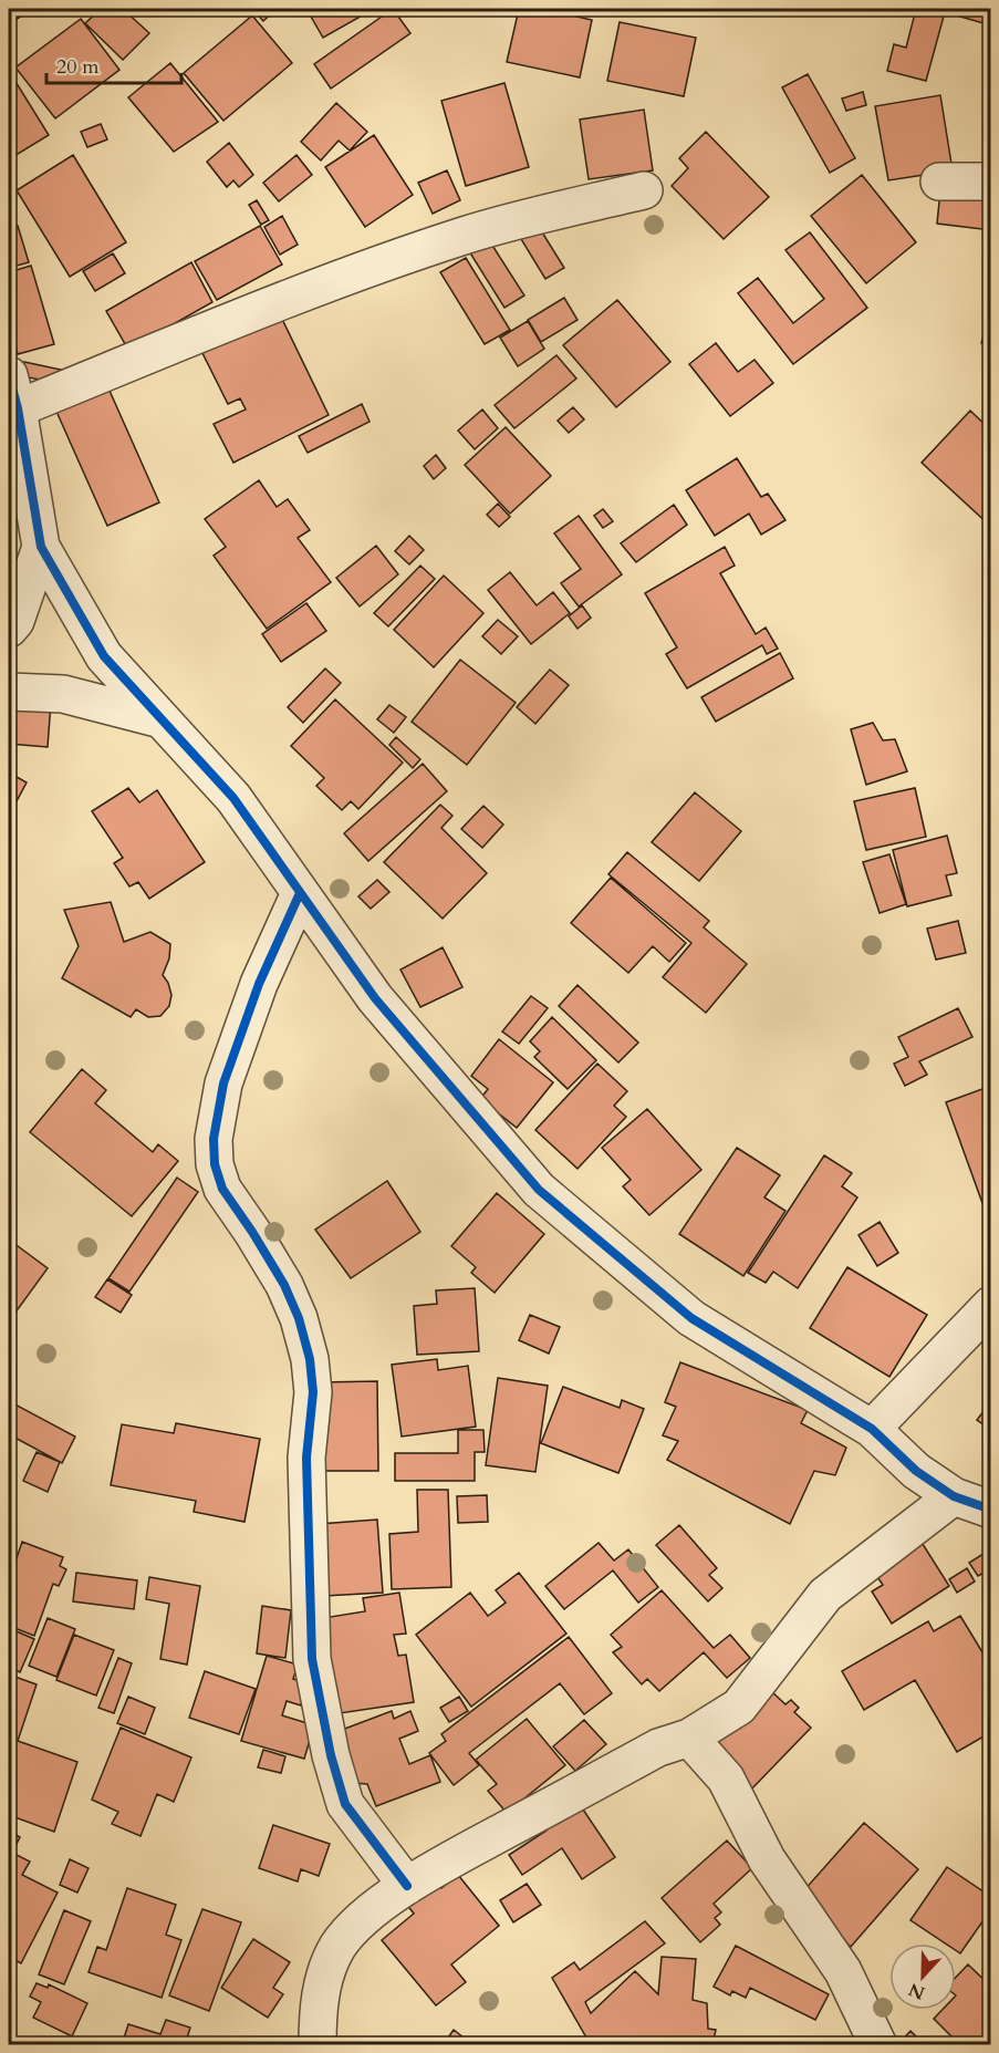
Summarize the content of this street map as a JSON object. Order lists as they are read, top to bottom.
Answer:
{
  "scale_bar": "20 m",
  "north": "bottom"
}
